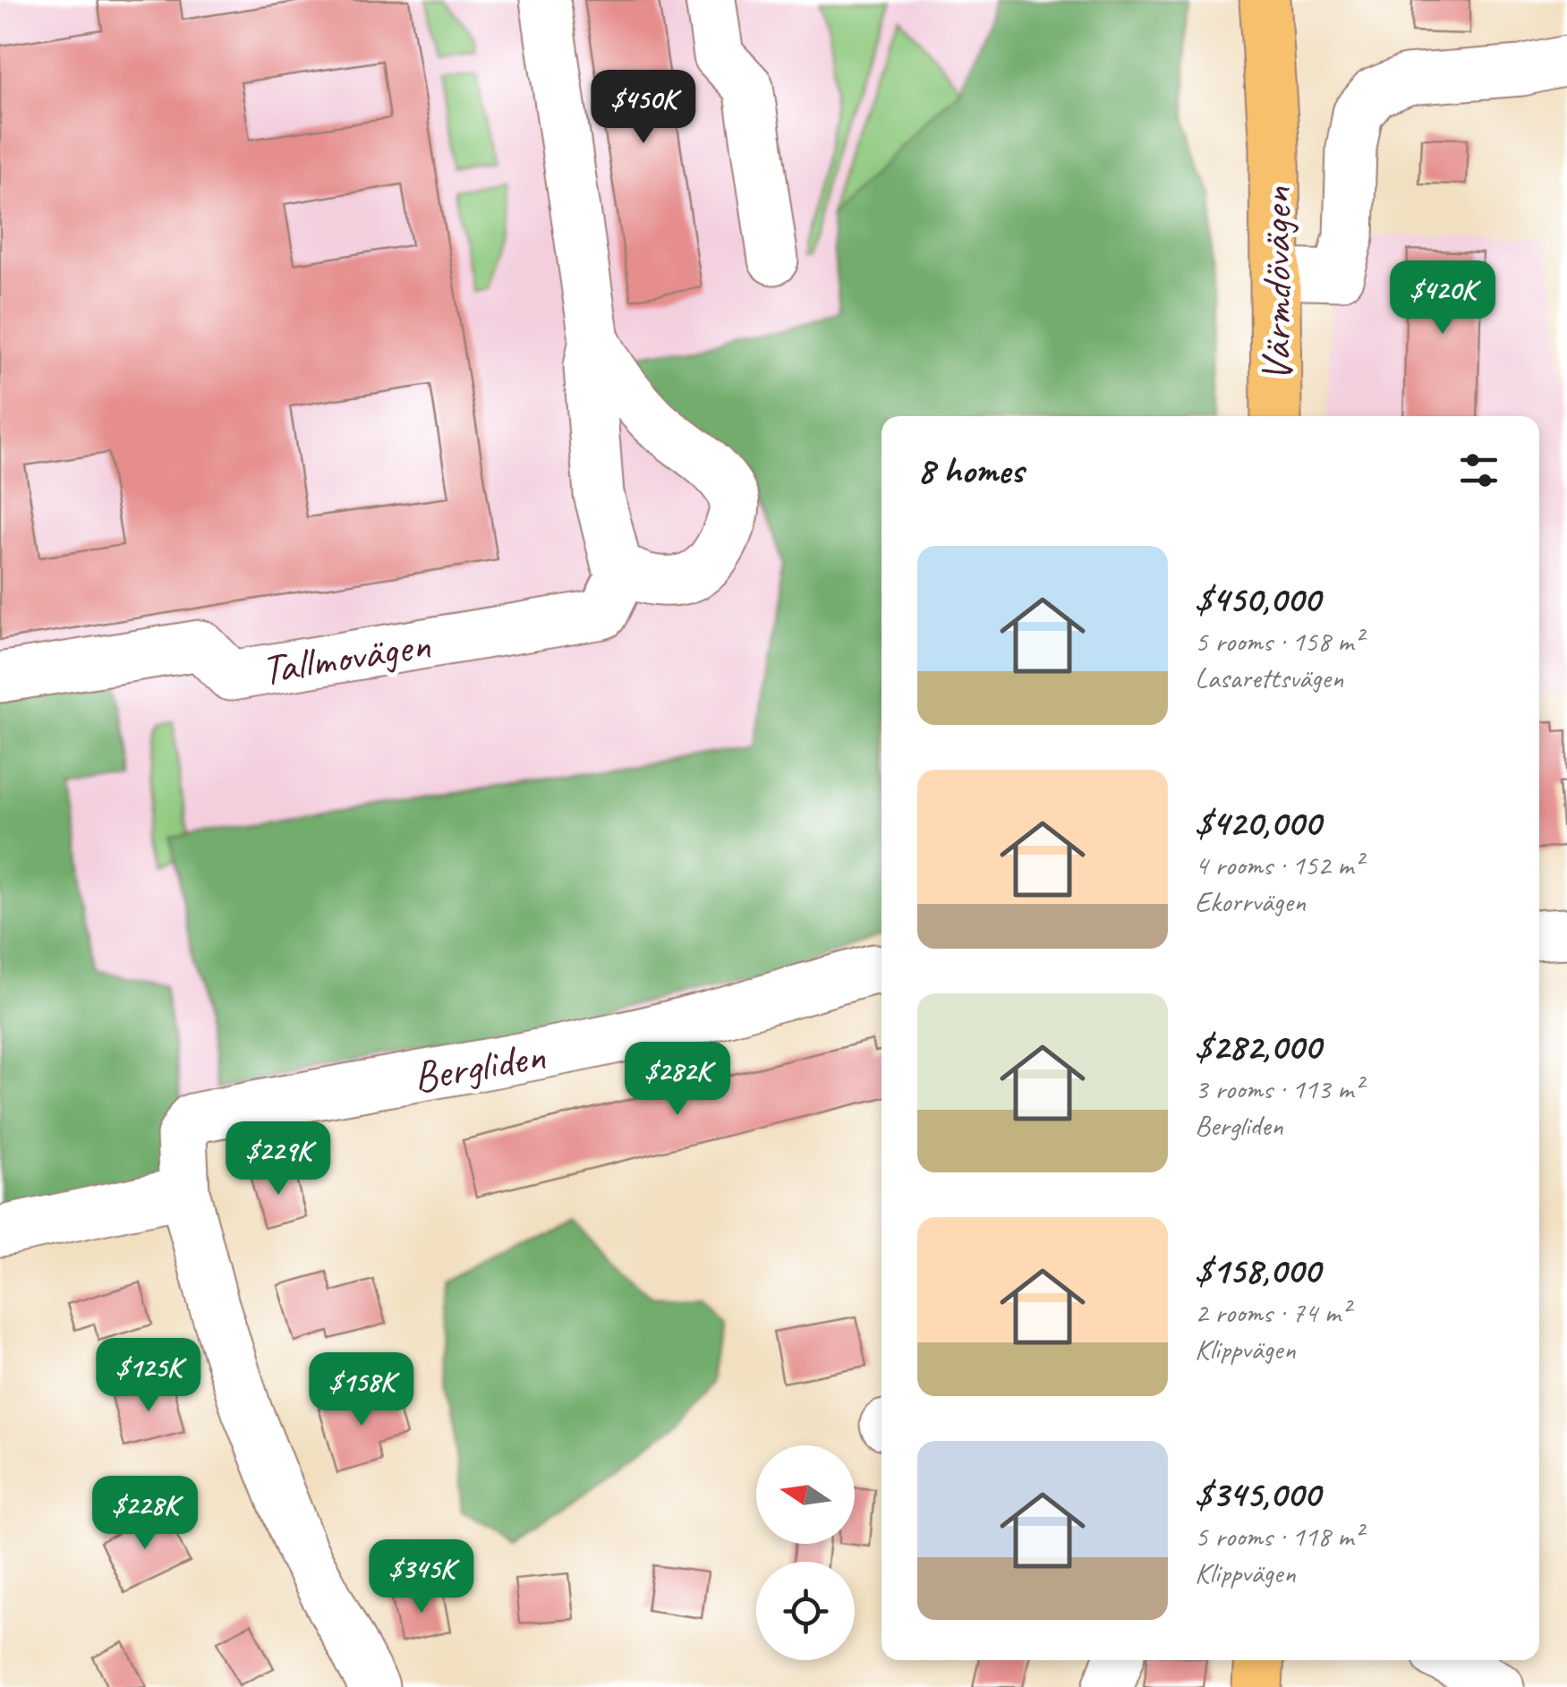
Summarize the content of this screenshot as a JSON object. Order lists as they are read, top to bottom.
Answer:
{
  "streets": {
    "main road": ["Värmdövägen"],
    "street": ["Tallmovägen", "Bergliden"]
  },
  "north": "left",
  "page": {
    "price": [
      "$450K",
      "$420K",
      "$282K",
      "$229K",
      "$125K",
      "$158K",
      "$228K",
      "$345K"
    ],
    "heading": "8 homes",
    "list": [
      {
        "name": "$450,000",
        "note": "5 rooms · 158 m² · Lasarettsvägen"
      },
      {
        "name": "$420,000",
        "note": "4 rooms · 152 m² · Ekorrvägen"
      },
      {
        "name": "$282,000",
        "note": "3 rooms · 113 m² · Bergliden"
      },
      {
        "name": "$158,000",
        "note": "2 rooms · 74 m² · Klippvägen"
      },
      {
        "name": "$345,000",
        "note": "5 rooms · 118 m² · Klippvägen"
      }
    ]
  }
}
